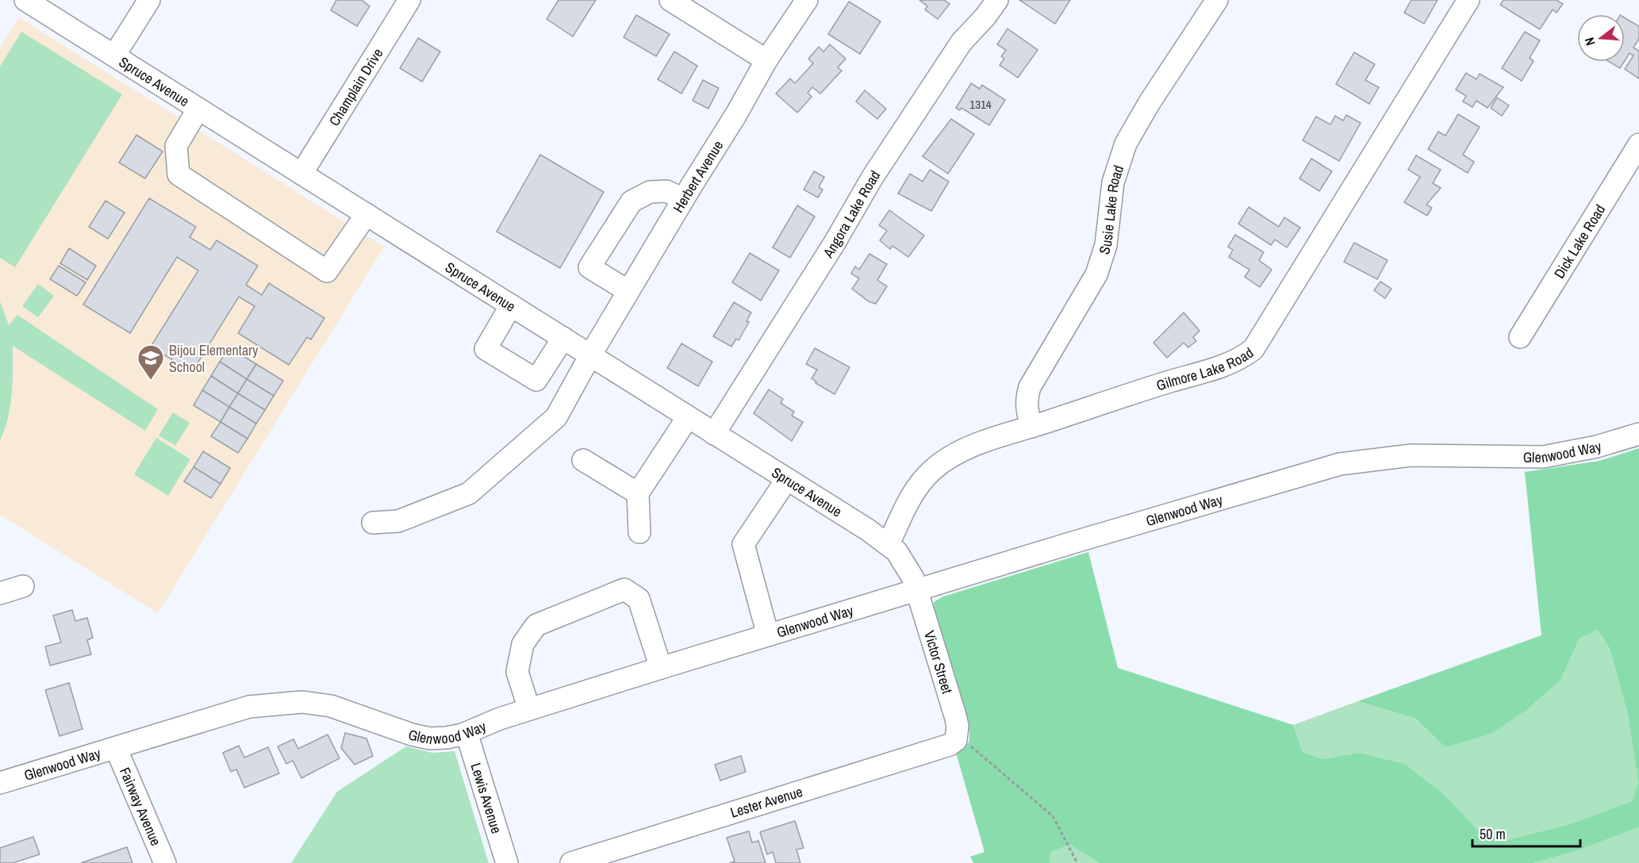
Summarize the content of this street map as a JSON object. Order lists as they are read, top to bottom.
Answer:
{
  "streets": {
    "street": [
      "Spruce Avenue",
      "Champlain Drive",
      "Herbert Avenue",
      "Susie Lake Road",
      "Angora Lake Road",
      "Dick Lake Road",
      "Gilmore Lake Road",
      "Glenwood Way",
      "Victor Street",
      "Lewis Avenue",
      "Lester Avenue",
      "Fairway Avenue"
    ]
  },
  "crossings": [
    ["Spruce Avenue", "Champlain Drive"],
    ["Spruce Avenue", "Herbert Avenue"],
    ["Spruce Avenue", "Angora Lake Road"],
    ["Spruce Avenue", "Gilmore Lake Road"],
    ["Spruce Avenue", "Glenwood Way"],
    ["Spruce Avenue", "Victor Street"],
    ["Susie Lake Road", "Gilmore Lake Road"],
    ["Glenwood Way", "Victor Street"],
    ["Glenwood Way", "Lewis Avenue"],
    ["Glenwood Way", "Fairway Avenue"],
    ["Victor Street", "Lester Avenue"]
  ],
  "places": {
    "school or university": ["Bijou Elementary School"]
  },
  "house_numbers": ["1314"],
  "scale_bar": "50 m",
  "north": "left"
}
